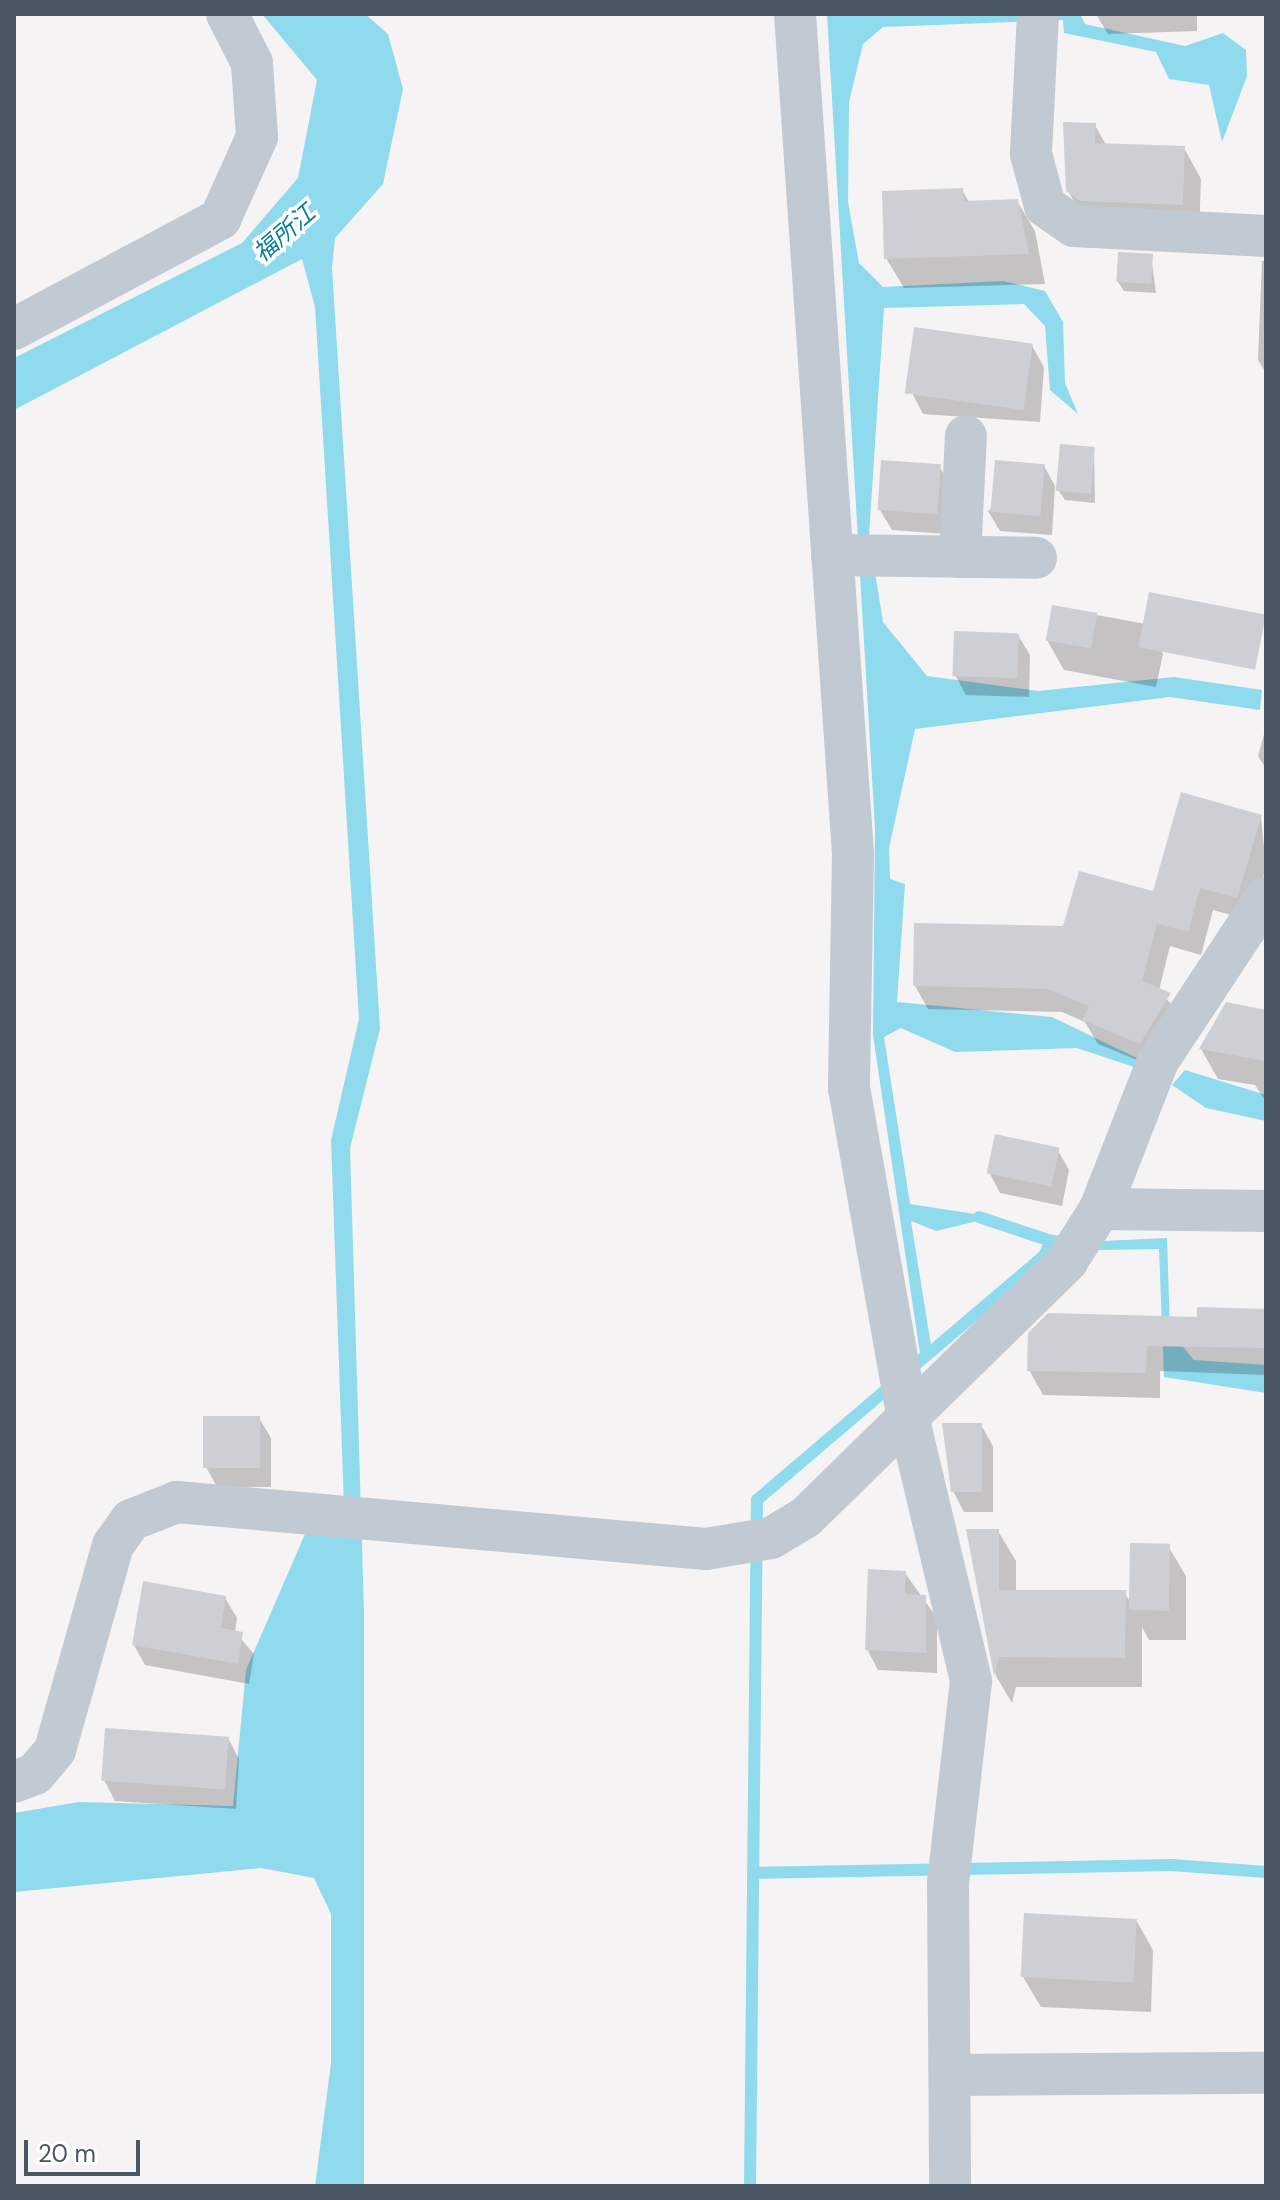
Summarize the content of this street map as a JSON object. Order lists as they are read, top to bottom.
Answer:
{
  "water": ["福所江"],
  "scale_bar": "20 m"
}
